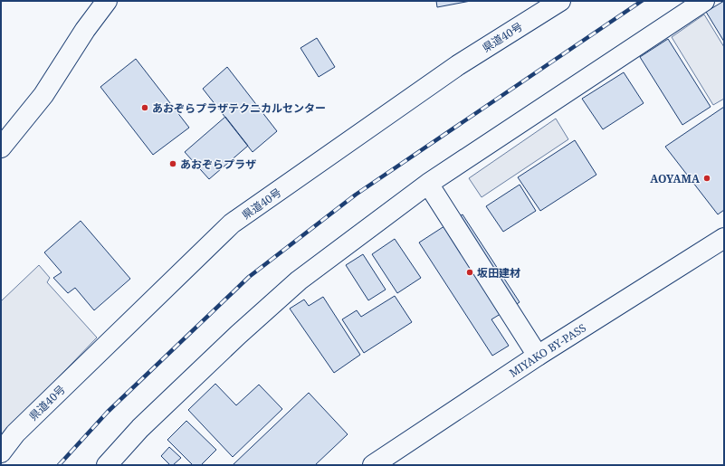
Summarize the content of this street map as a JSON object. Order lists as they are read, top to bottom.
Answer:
{
  "streets": {
    "main road": ["県道40号", "MIYAKO BY-PASS"]
  },
  "places": [
    "あおぞらプラザテクニカルセンター",
    "あおぞらプラザ",
    "AOYAMA",
    "坂田建材"
  ]
}
